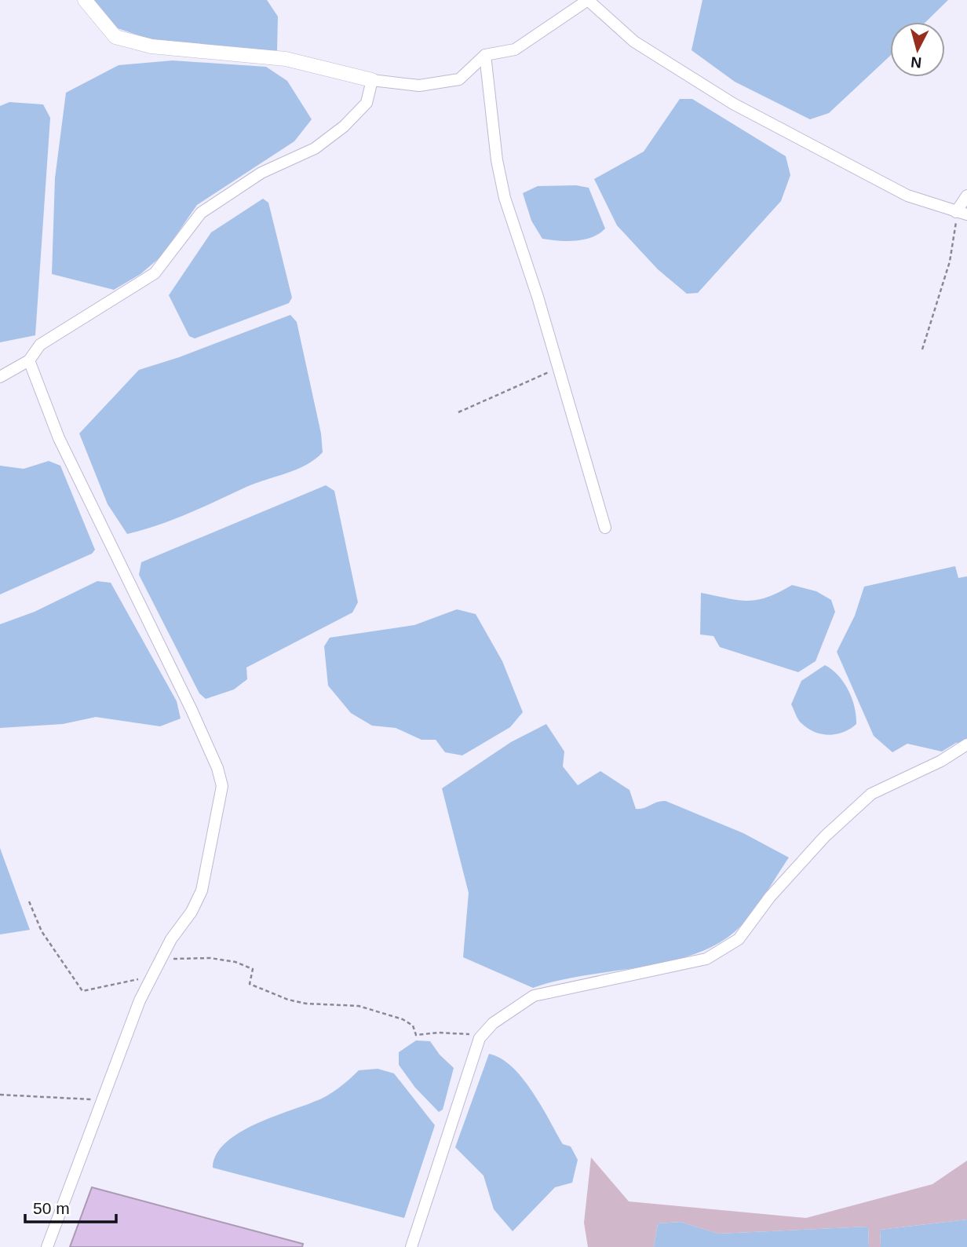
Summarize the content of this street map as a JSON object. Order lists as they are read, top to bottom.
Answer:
{
  "scale_bar": "50 m",
  "north": "bottom"
}
